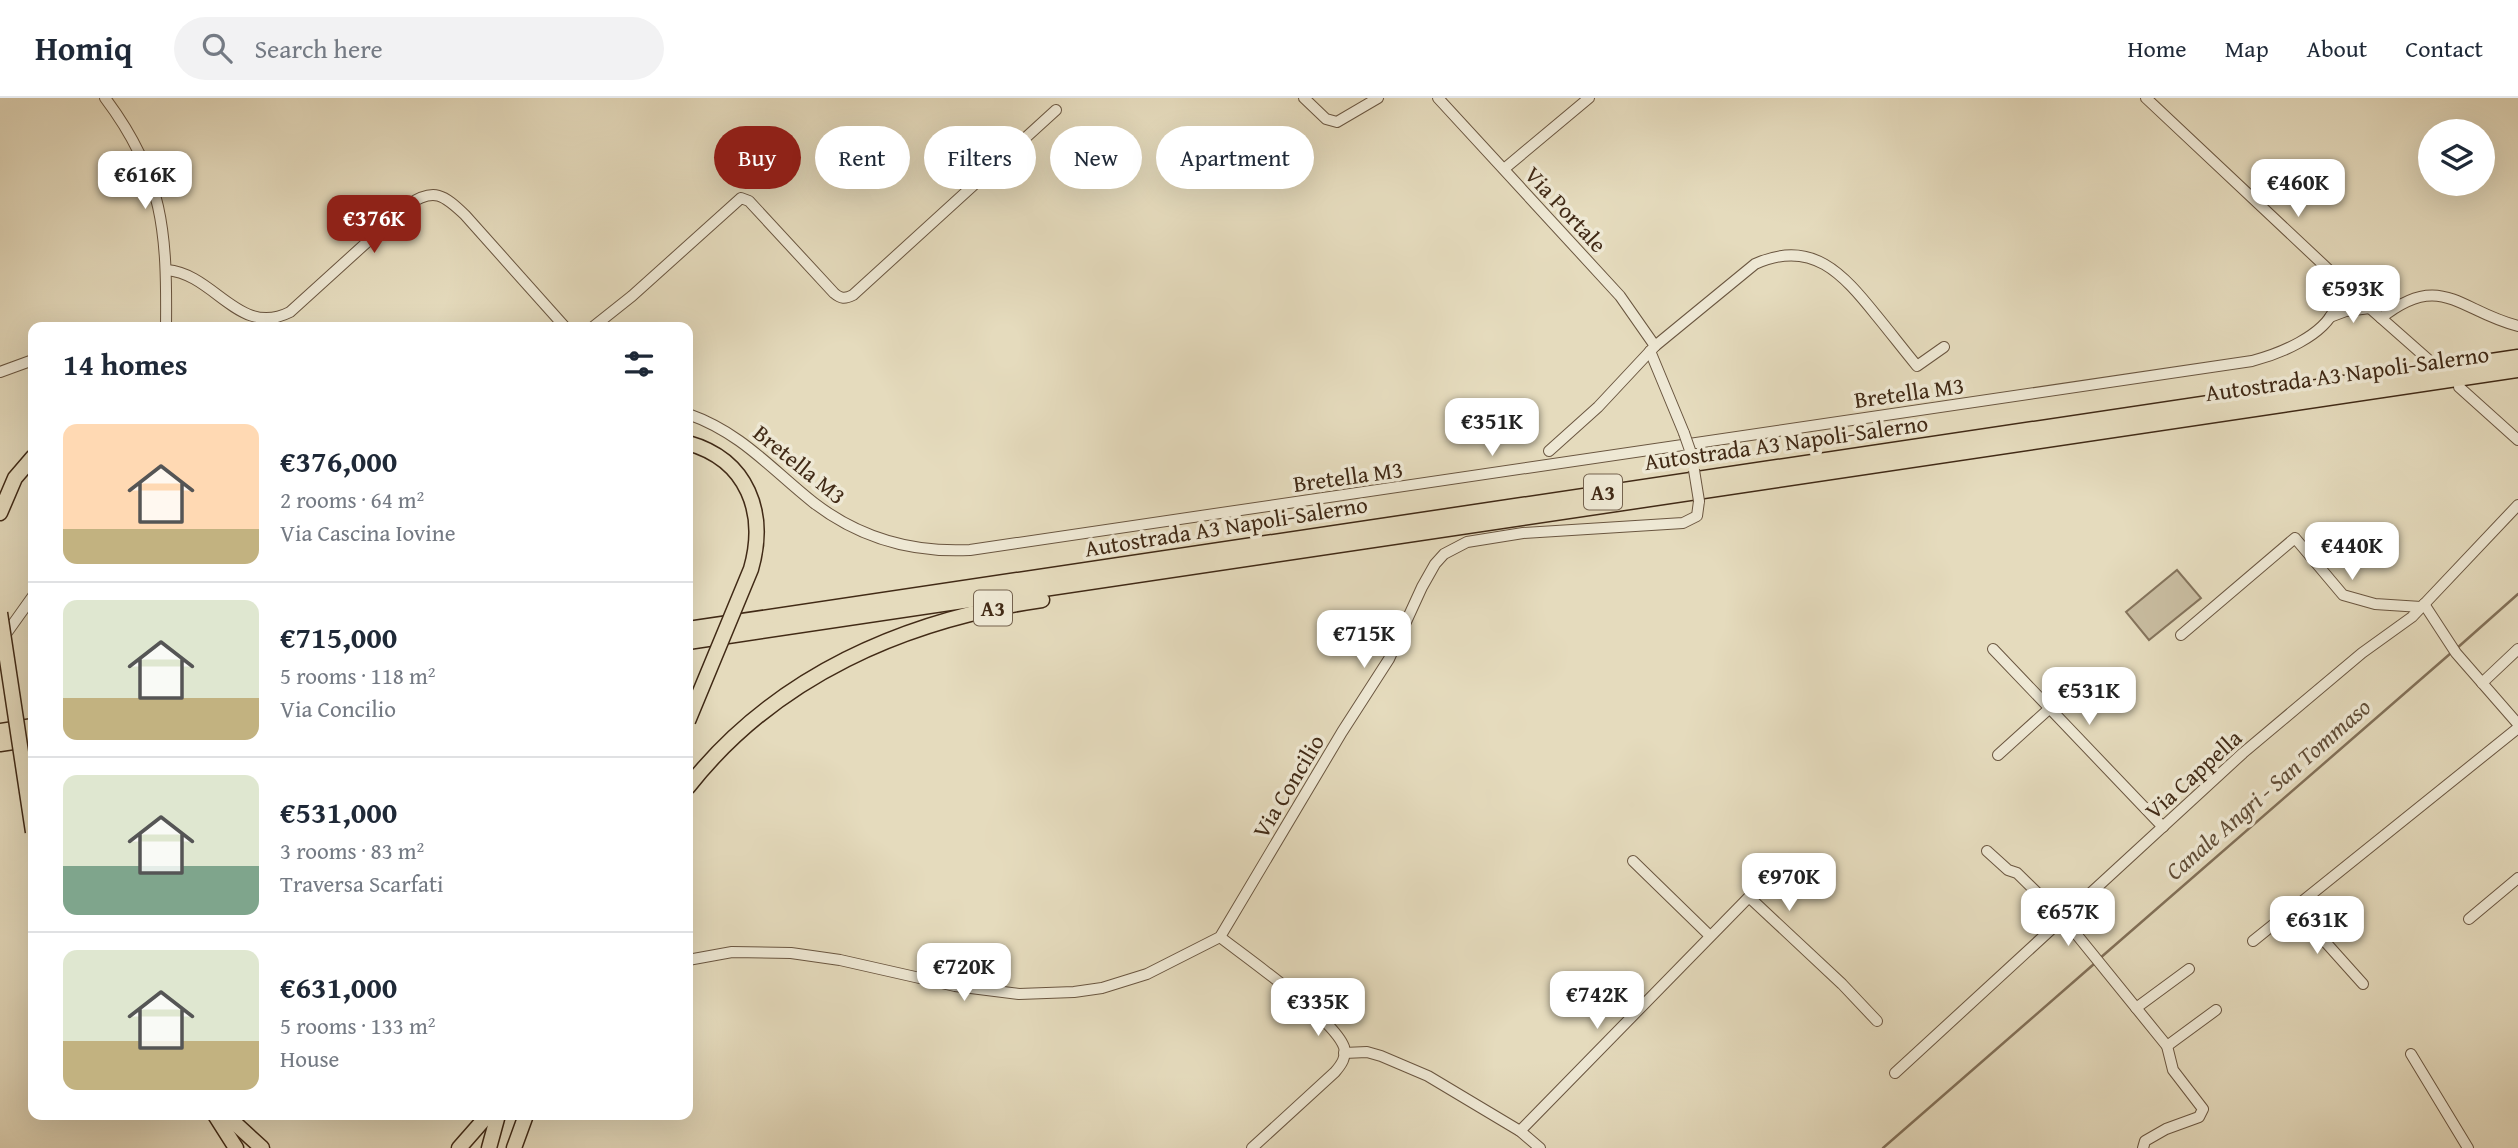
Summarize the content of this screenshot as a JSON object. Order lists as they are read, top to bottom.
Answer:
{
  "streets": {
    "highway": ["Autostrada A3 Napoli-Salerno", "A3"],
    "street": [
      "Via Portale",
      "Bretella M3",
      "Via Cappella",
      "Via Concilio"
    ]
  },
  "crossings": [
    ["Via Portale", "Via Concilio"],
    ["Autostrada A3 Napoli-Salerno", "A3"]
  ],
  "water": ["Canale Angri - San Tommaso"],
  "page": {
    "header": "Homiq",
    "search": "Search here",
    "nav": [
      "Home",
      "Map",
      "About",
      "Contact"
    ],
    "chip": [
      "Buy",
      "Rent",
      "Filters",
      "New",
      "Apartment"
    ],
    "price": [
      "€616K",
      "€460K",
      "€376K",
      "€593K",
      "€351K",
      "€440K",
      "€715K",
      "€531K",
      "€970K",
      "€657K",
      "€631K",
      "€720K",
      "€742K",
      "€335K"
    ],
    "heading": "14 homes",
    "list": [
      {
        "name": "€376,000",
        "note": "2 rooms · 64 m² · Via Cascina Iovine"
      },
      {
        "name": "€715,000",
        "note": "5 rooms · 118 m² · Via Concilio"
      },
      {
        "name": "€531,000",
        "note": "3 rooms · 83 m² · Traversa Scarfati"
      },
      {
        "name": "€631,000",
        "note": "5 rooms · 133 m² · House"
      }
    ]
  }
}
